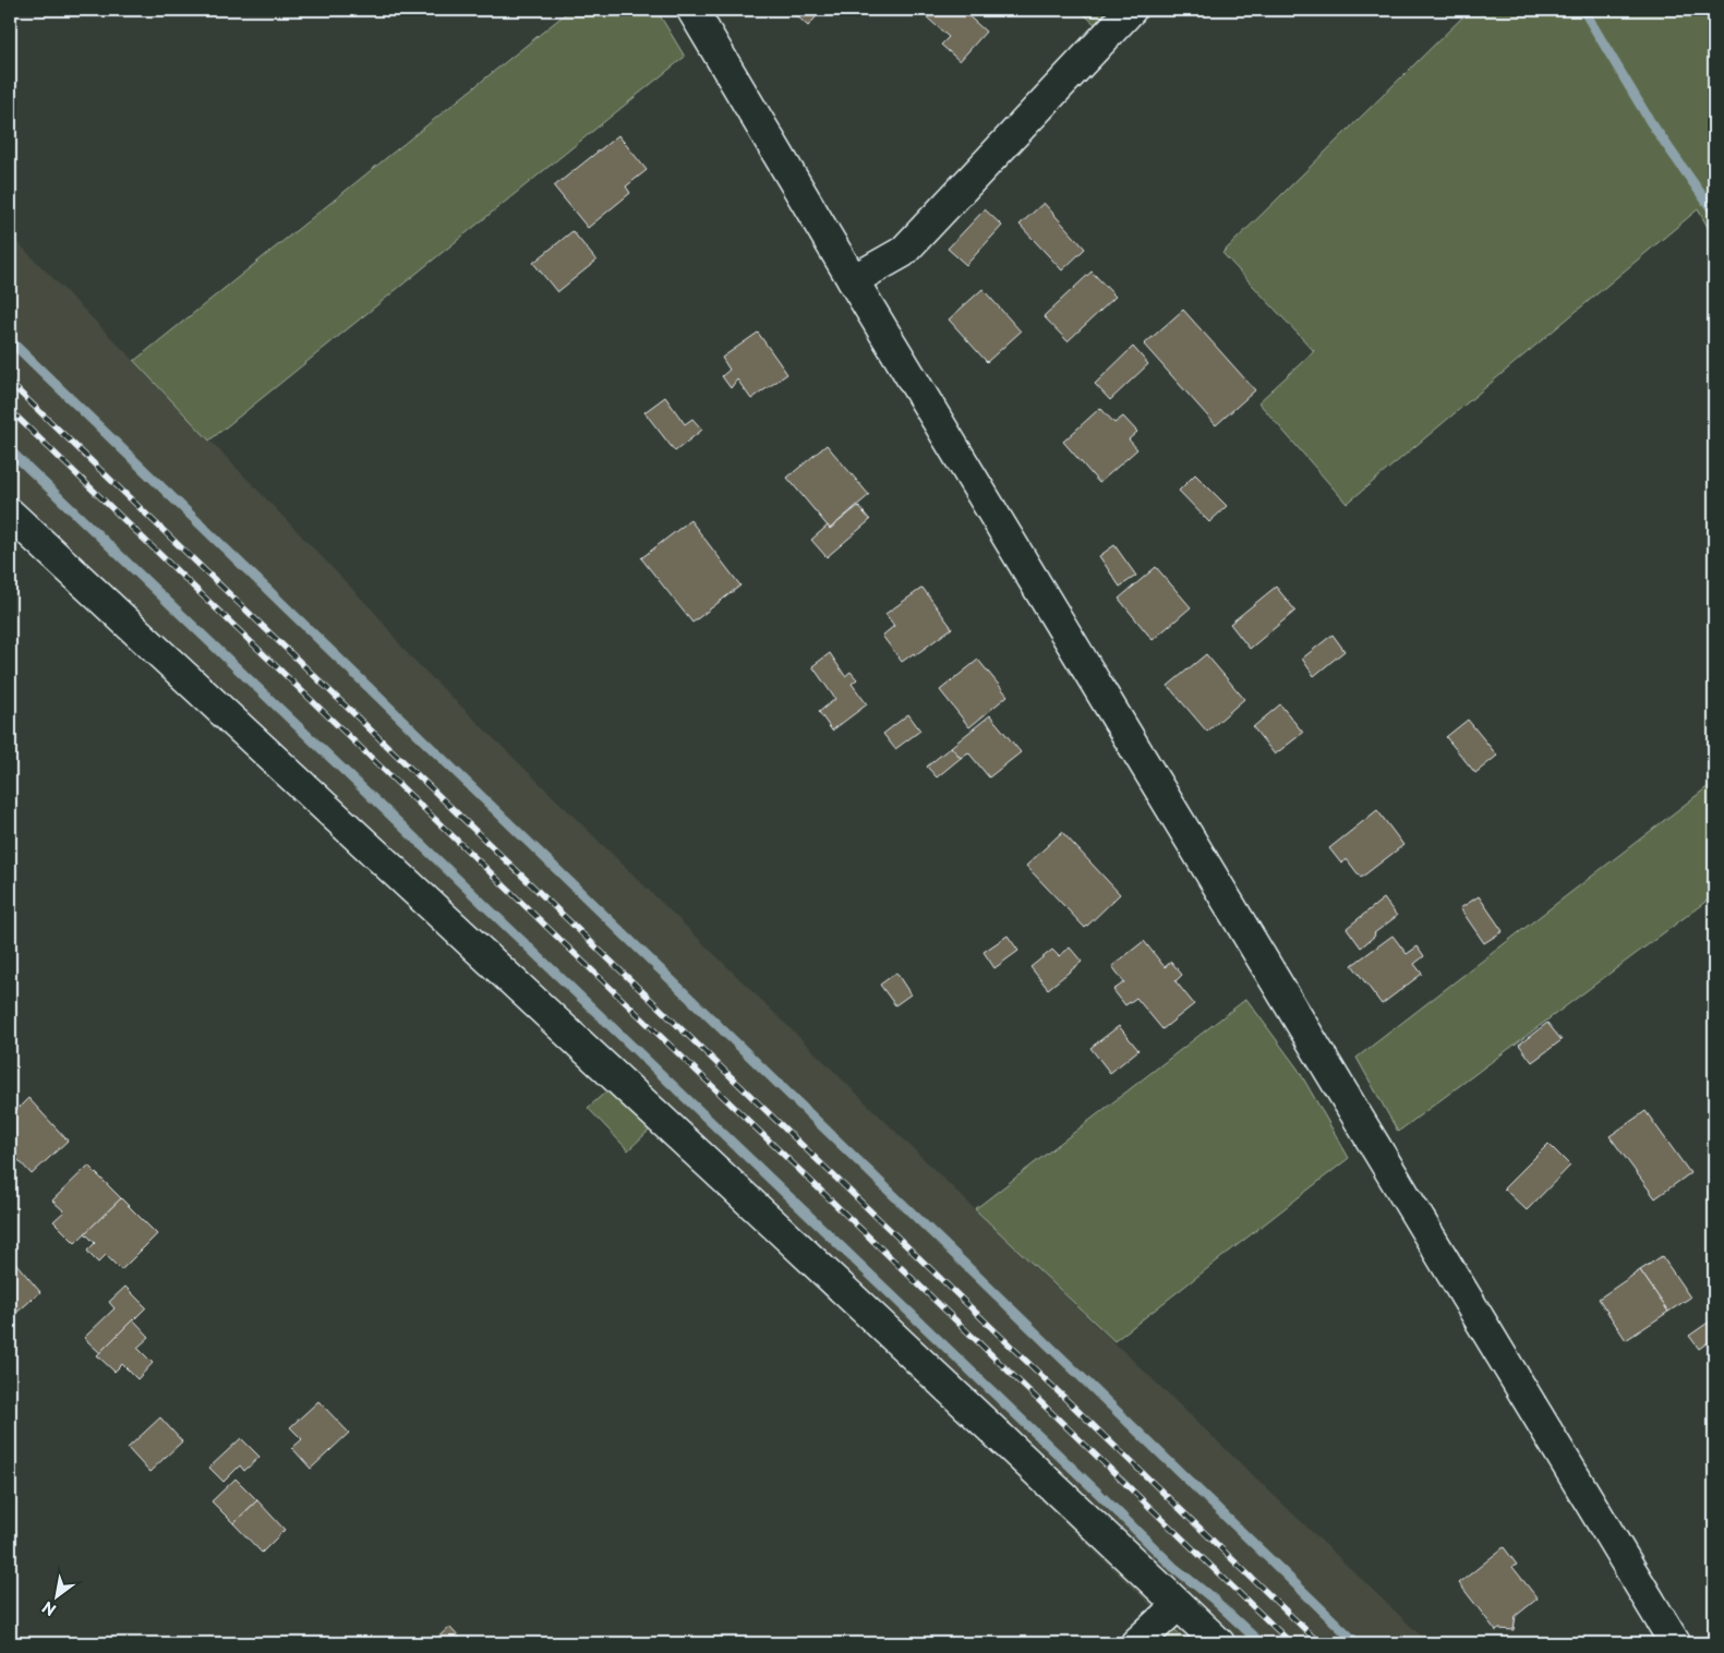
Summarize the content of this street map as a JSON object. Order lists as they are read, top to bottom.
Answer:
{
  "north": "bottom left"
}
